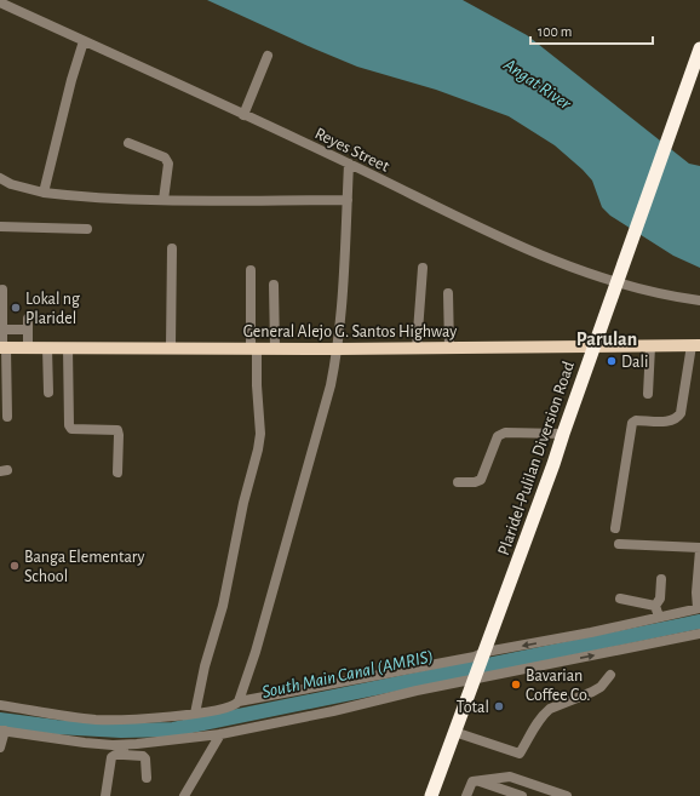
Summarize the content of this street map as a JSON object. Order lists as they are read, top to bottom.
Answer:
{
  "streets": {
    "highway": ["Plaridel-Pulilan Diversion Road"],
    "main road": ["General Alejo G. Santos Highway"],
    "street": ["Reyes Street"]
  },
  "crossings": [
    ["Reyes Street", "Plaridel-Pulilan Diversion Road"],
    ["General Alejo G. Santos Highway", "Plaridel-Pulilan Diversion Road"]
  ],
  "districts": ["Parulan"],
  "water": ["Angat River", "South Main Canal (AMRIS)"],
  "places": [
    "Lokal ng Plaridel",
    "Dali",
    "Banga Elementary School",
    "Bavarian Coffee Co.",
    "Total"
  ],
  "scale_bar": "100 m"
}
